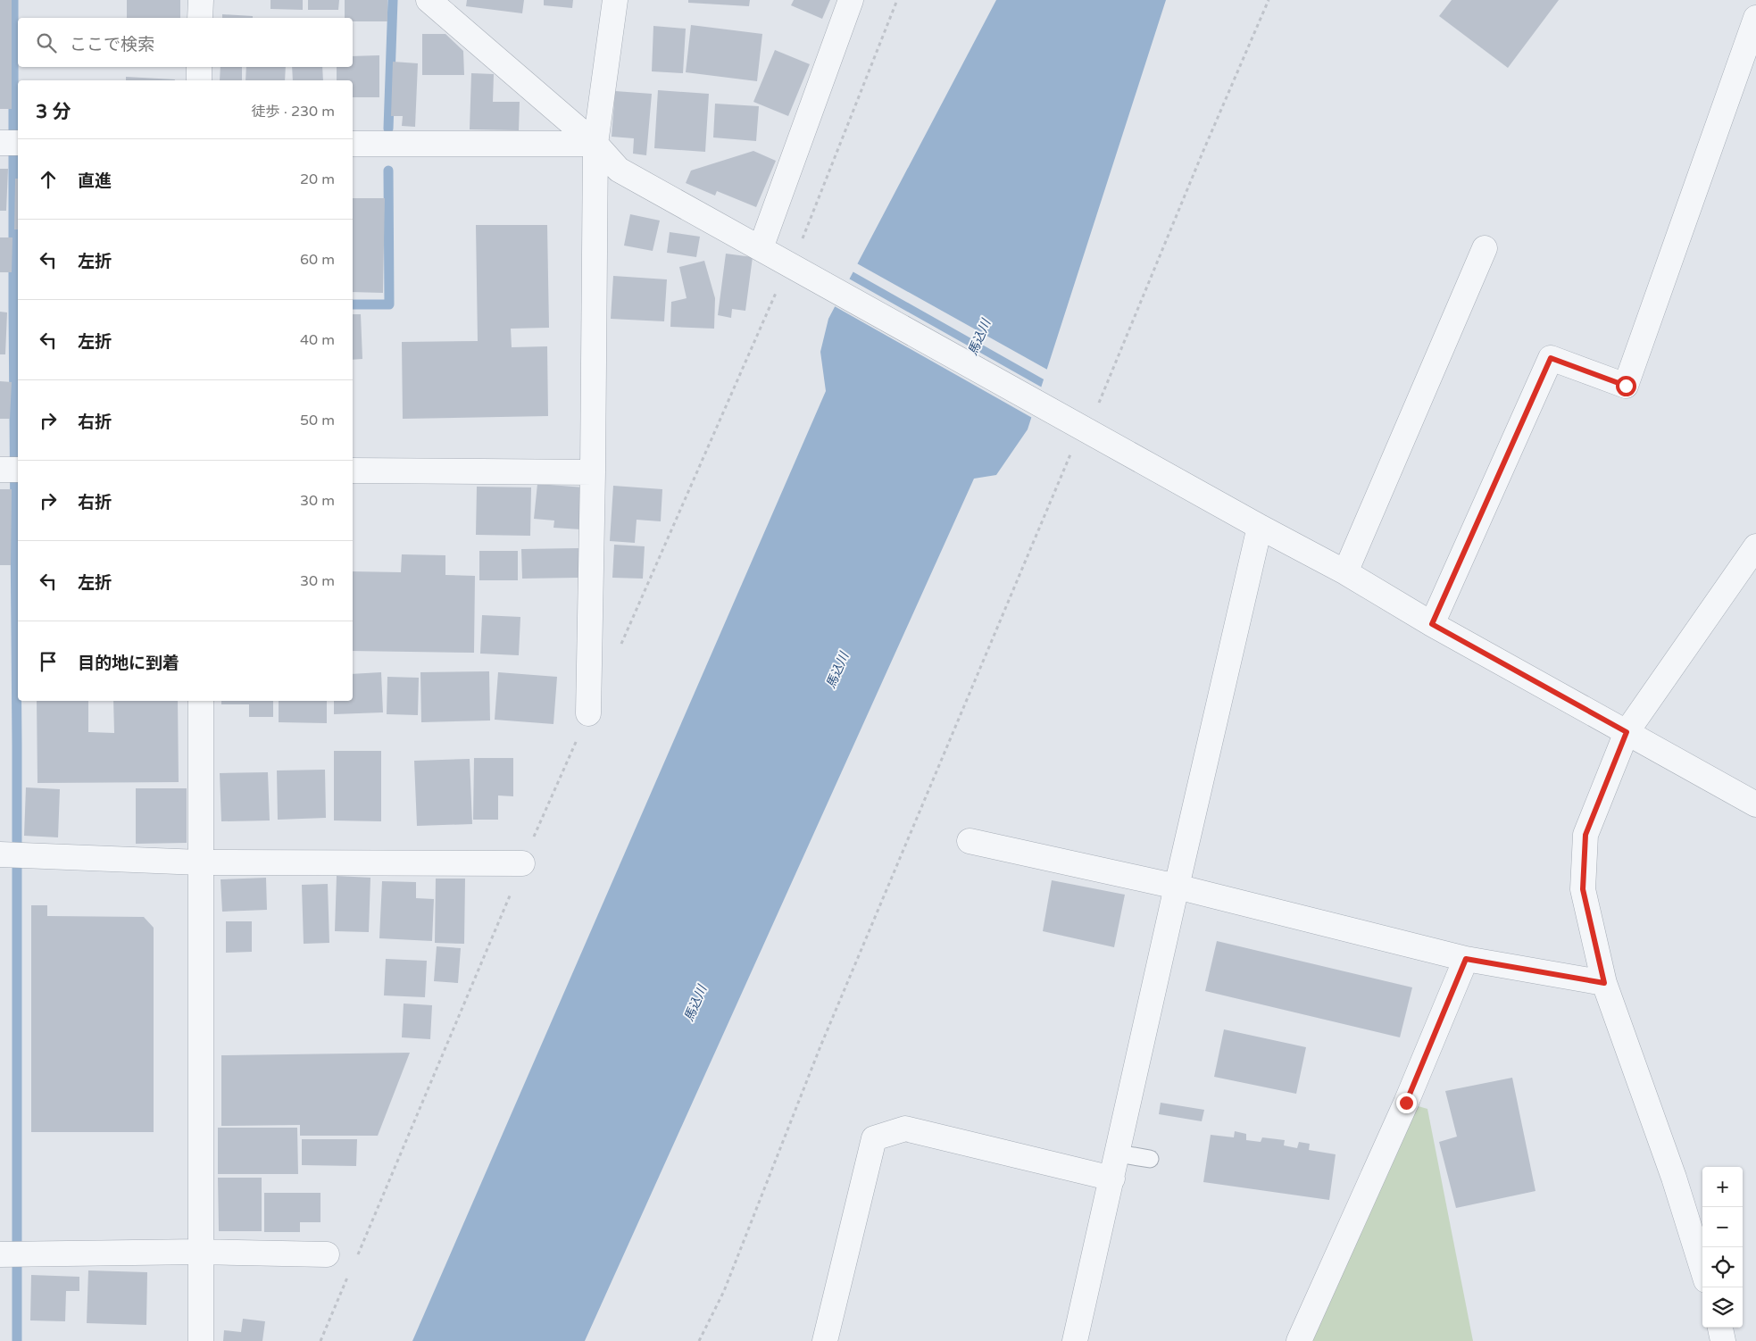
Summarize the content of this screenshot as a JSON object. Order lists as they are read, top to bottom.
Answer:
{
  "water": ["馬込川"],
  "page": {
    "search": "ここで検索",
    "heading": ["3 分", "徒歩 · 230 m"],
    "list": [
      ["直進", "20 m"],
      ["左折", "60 m"],
      ["左折", "40 m"],
      ["右折", "50 m"],
      ["右折", "30 m"],
      ["左折", "30 m"],
      "目的地に到着"
    ],
    "map_buttons": ["+", "−"]
  }
}
